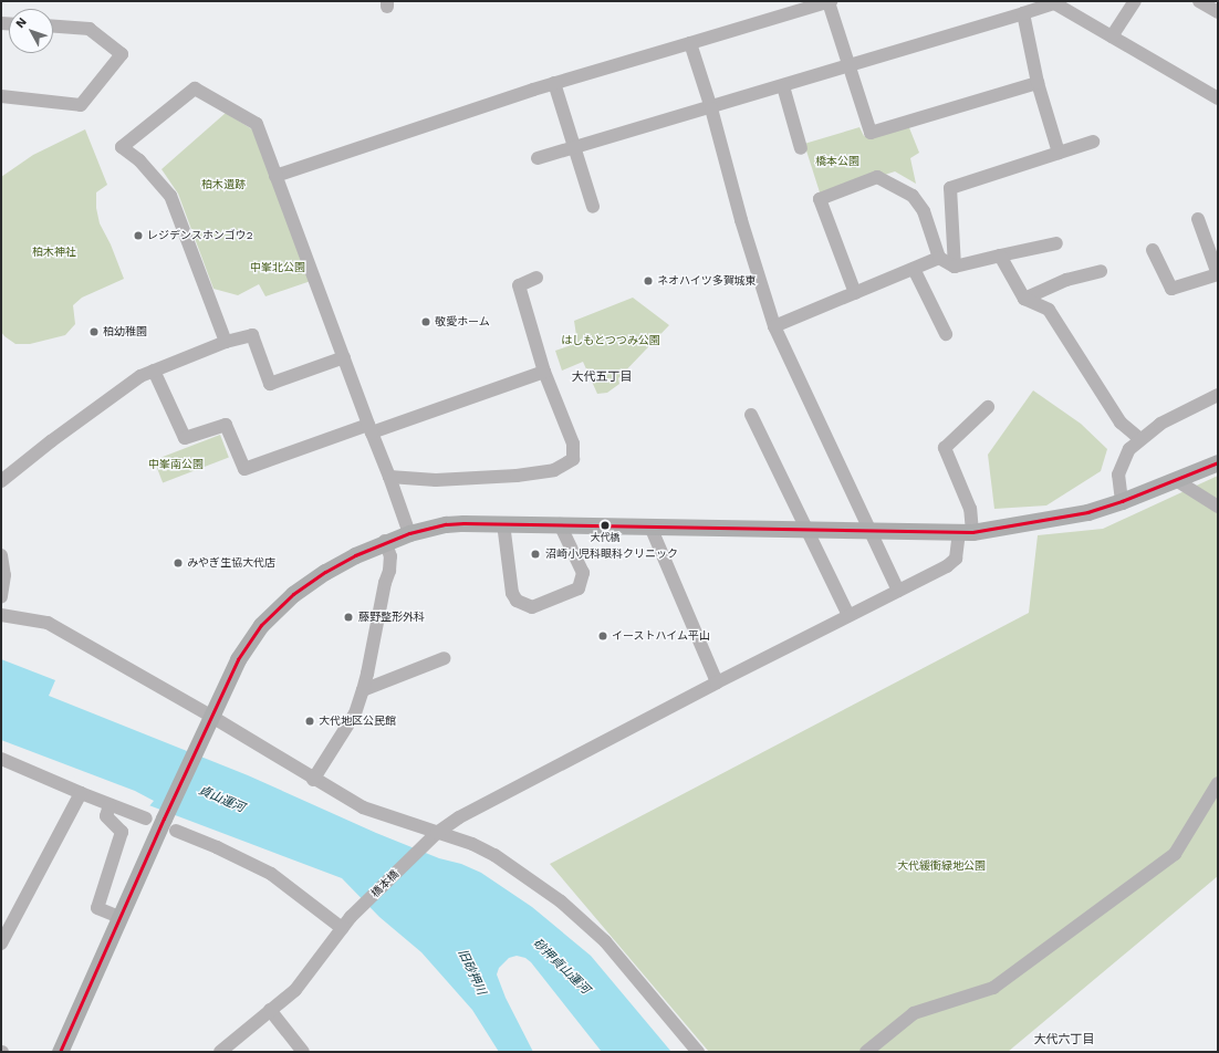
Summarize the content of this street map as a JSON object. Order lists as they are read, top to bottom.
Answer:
{
  "streets": {
    "street": ["橋本橋"]
  },
  "districts": ["大代五丁目", "大代六丁目"],
  "water": ["貞山運河", "砂押貞山運河", "旧砂押川"],
  "parks": [
    "橋本公園",
    "柏木遺跡",
    "柏木神社",
    "中峯北公園",
    "はしもとつつみ公園",
    "中峯南公園",
    "大代緩衝緑地公園"
  ],
  "places": [
    "レジデンスホンゴウ2",
    "ネオハイツ多賀城東",
    "敬愛ホーム",
    "柏幼稚園",
    "大代橋",
    "沼崎小児科眼科クリニック",
    "みやぎ生協大代店",
    "藤野整形外科",
    "イーストハイム平山",
    "大代地区公民館"
  ],
  "north": "top left"
}
